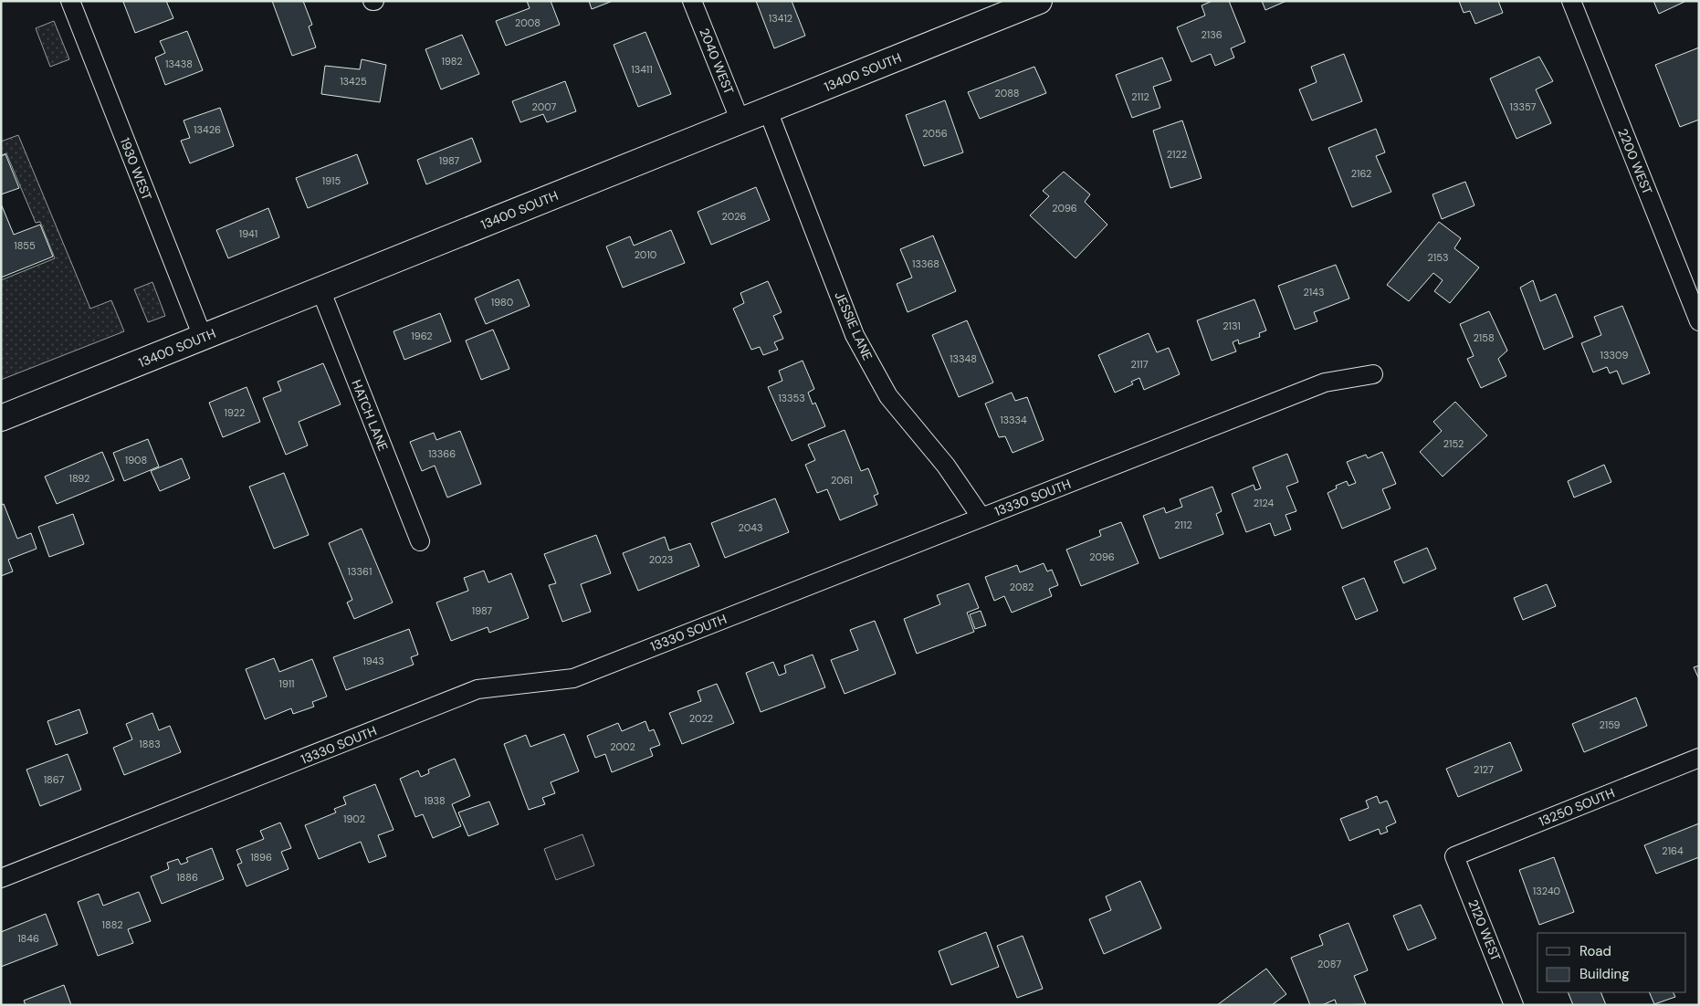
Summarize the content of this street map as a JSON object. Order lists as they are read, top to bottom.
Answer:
{
  "streets": {
    "street": [
      "2040 WEST",
      "13400 SOUTH",
      "2200 WEST",
      "1930 WEST",
      "JESSIE LANE",
      "HATCH LANE",
      "13330 SOUTH",
      "13250 SOUTH",
      "2120 WEST"
    ]
  },
  "crossings": [
    ["2040 WEST", "13400 SOUTH"],
    ["13400 SOUTH", "1930 WEST"],
    ["13400 SOUTH", "JESSIE LANE"],
    ["13400 SOUTH", "HATCH LANE"],
    ["JESSIE LANE", "13330 SOUTH"],
    ["13250 SOUTH", "2120 WEST"]
  ],
  "house_numbers": [
    "13412",
    "2008",
    "2136",
    "1982",
    "13438",
    "13411",
    "13425",
    "2088",
    "2112",
    "2007",
    "13357",
    "13426",
    "2056",
    "2122",
    "1987",
    "2162",
    "1915",
    "2096",
    "2026",
    "1941",
    "1855",
    "2010",
    "2153",
    "13368",
    "2143",
    "1980",
    "2131",
    "1962",
    "2158",
    "13309",
    "13348",
    "2117",
    "13353",
    "1922",
    "13334",
    "2152",
    "13366",
    "1908",
    "1892",
    "2061",
    "2124",
    "2112",
    "2043",
    "2096",
    "2023",
    "13361",
    "2082",
    "1987",
    "1943",
    "1911",
    "2022",
    "2159",
    "1883",
    "2002",
    "2127",
    "1867",
    "1938",
    "1902",
    "2164",
    "1896",
    "1886",
    "13240",
    "1882",
    "1846",
    "2087"
  ],
  "legend": ["Road", "Building"]
}
